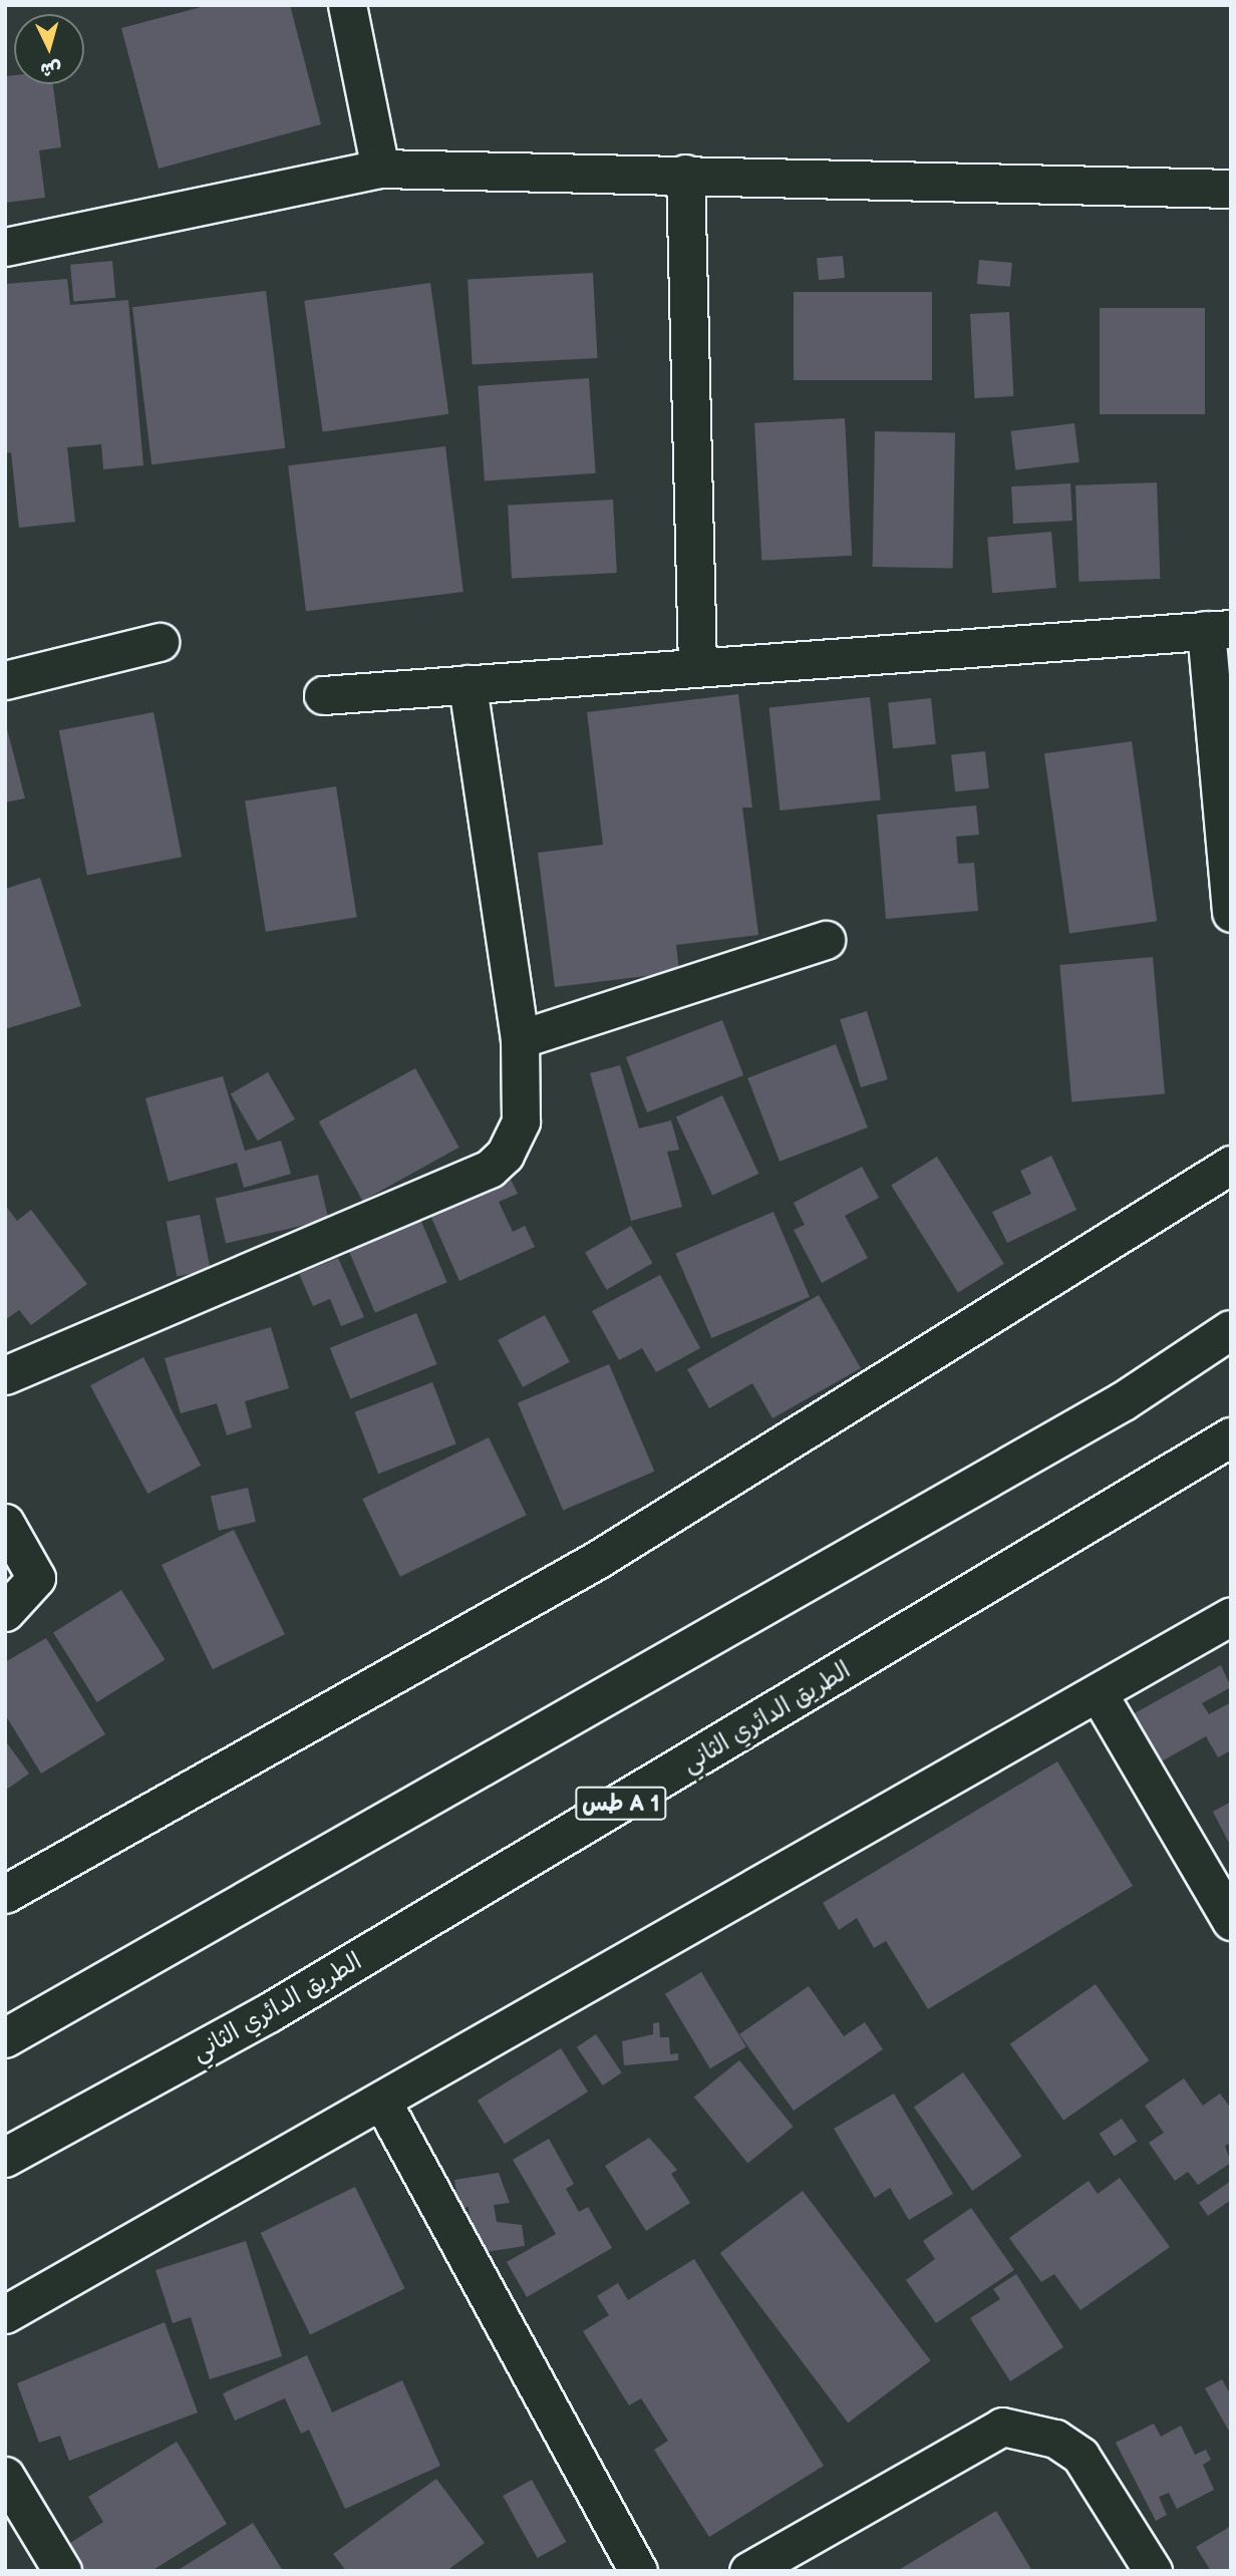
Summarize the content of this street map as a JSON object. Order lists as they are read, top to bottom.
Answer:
{
  "streets": {
    "highway": ["الطريق الدائري الثاني", "طس A 1"]
  },
  "north": "bottom"
}
